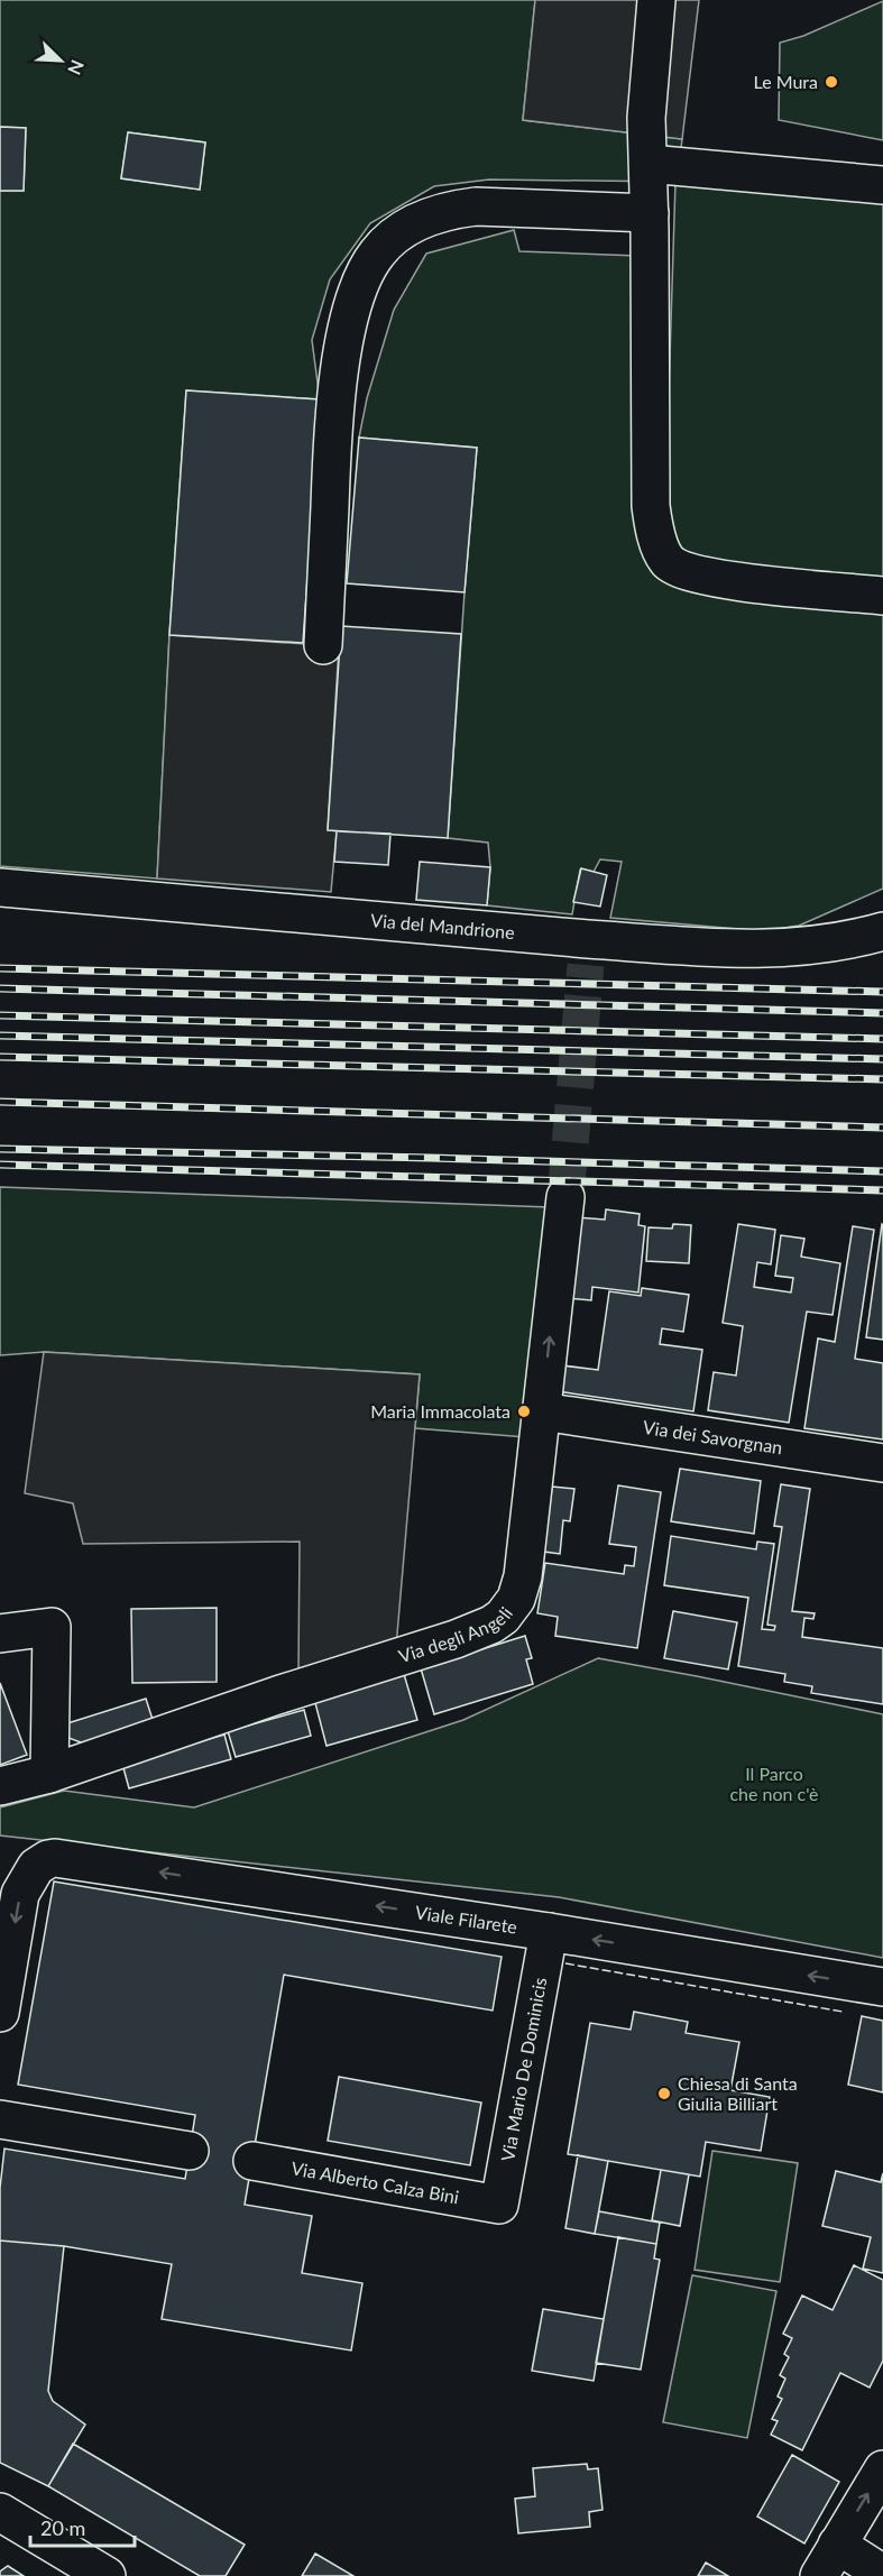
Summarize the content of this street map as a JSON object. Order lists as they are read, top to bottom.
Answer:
{
  "streets": {
    "street": [
      "Via del Mandrione",
      "Via dei Savorgnan",
      "Via degli Angeli",
      "Viale Filarete",
      "Via Mario De Dominicis",
      "Via Alberto Calza Bini"
    ]
  },
  "crossings": [
    ["Via dei Savorgnan", "Via degli Angeli"],
    ["Viale Filarete", "Via Mario De Dominicis"],
    ["Via Mario De Dominicis", "Via Alberto Calza Bini"]
  ],
  "one_way": ["Viale Filarete"],
  "parks": ["Il Parco che non c'è"],
  "places": ["Le Mura", "Maria Immacolata", "Chiesa di Santa Giulia Billiart"],
  "scale_bar": "20 m",
  "north": "bottom right"
}
